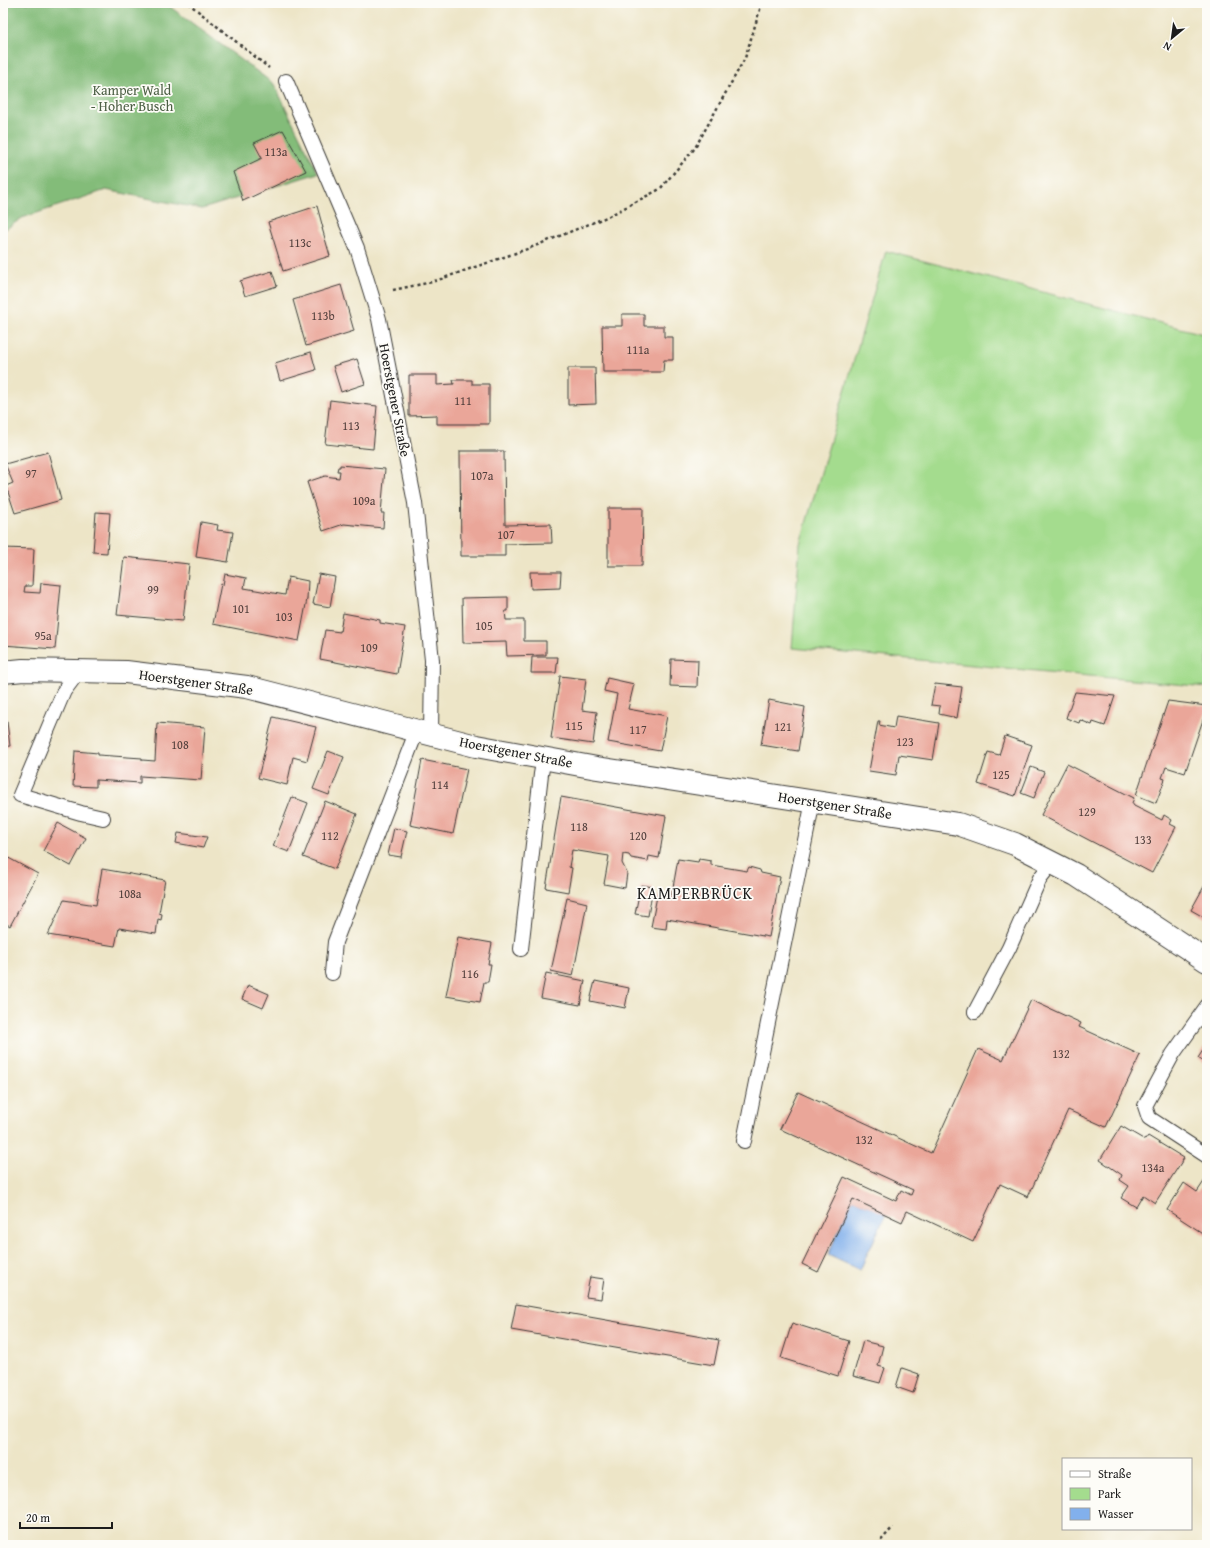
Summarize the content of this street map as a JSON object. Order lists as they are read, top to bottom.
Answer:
{
  "streets": {
    "main road": ["Hoerstgener Straße"]
  },
  "districts": ["KAMPERBRÜCK"],
  "parks": ["Kamper Wald - Hoher Busch"],
  "house_numbers": [
    "113a",
    "113c",
    "113b",
    "111a",
    "111",
    "113",
    "97",
    "107a",
    "109a",
    "107",
    "99",
    "101",
    "103",
    "105",
    "95a",
    "109",
    "115",
    "121",
    "117",
    "123",
    "108",
    "125",
    "114",
    "129",
    "118",
    "112",
    "120",
    "133",
    "108a",
    "116",
    "132",
    "132",
    "134a"
  ],
  "legend": ["Straße", "Park", "Wasser"],
  "scale_bar": "20 m",
  "north": "bottom left"
}
